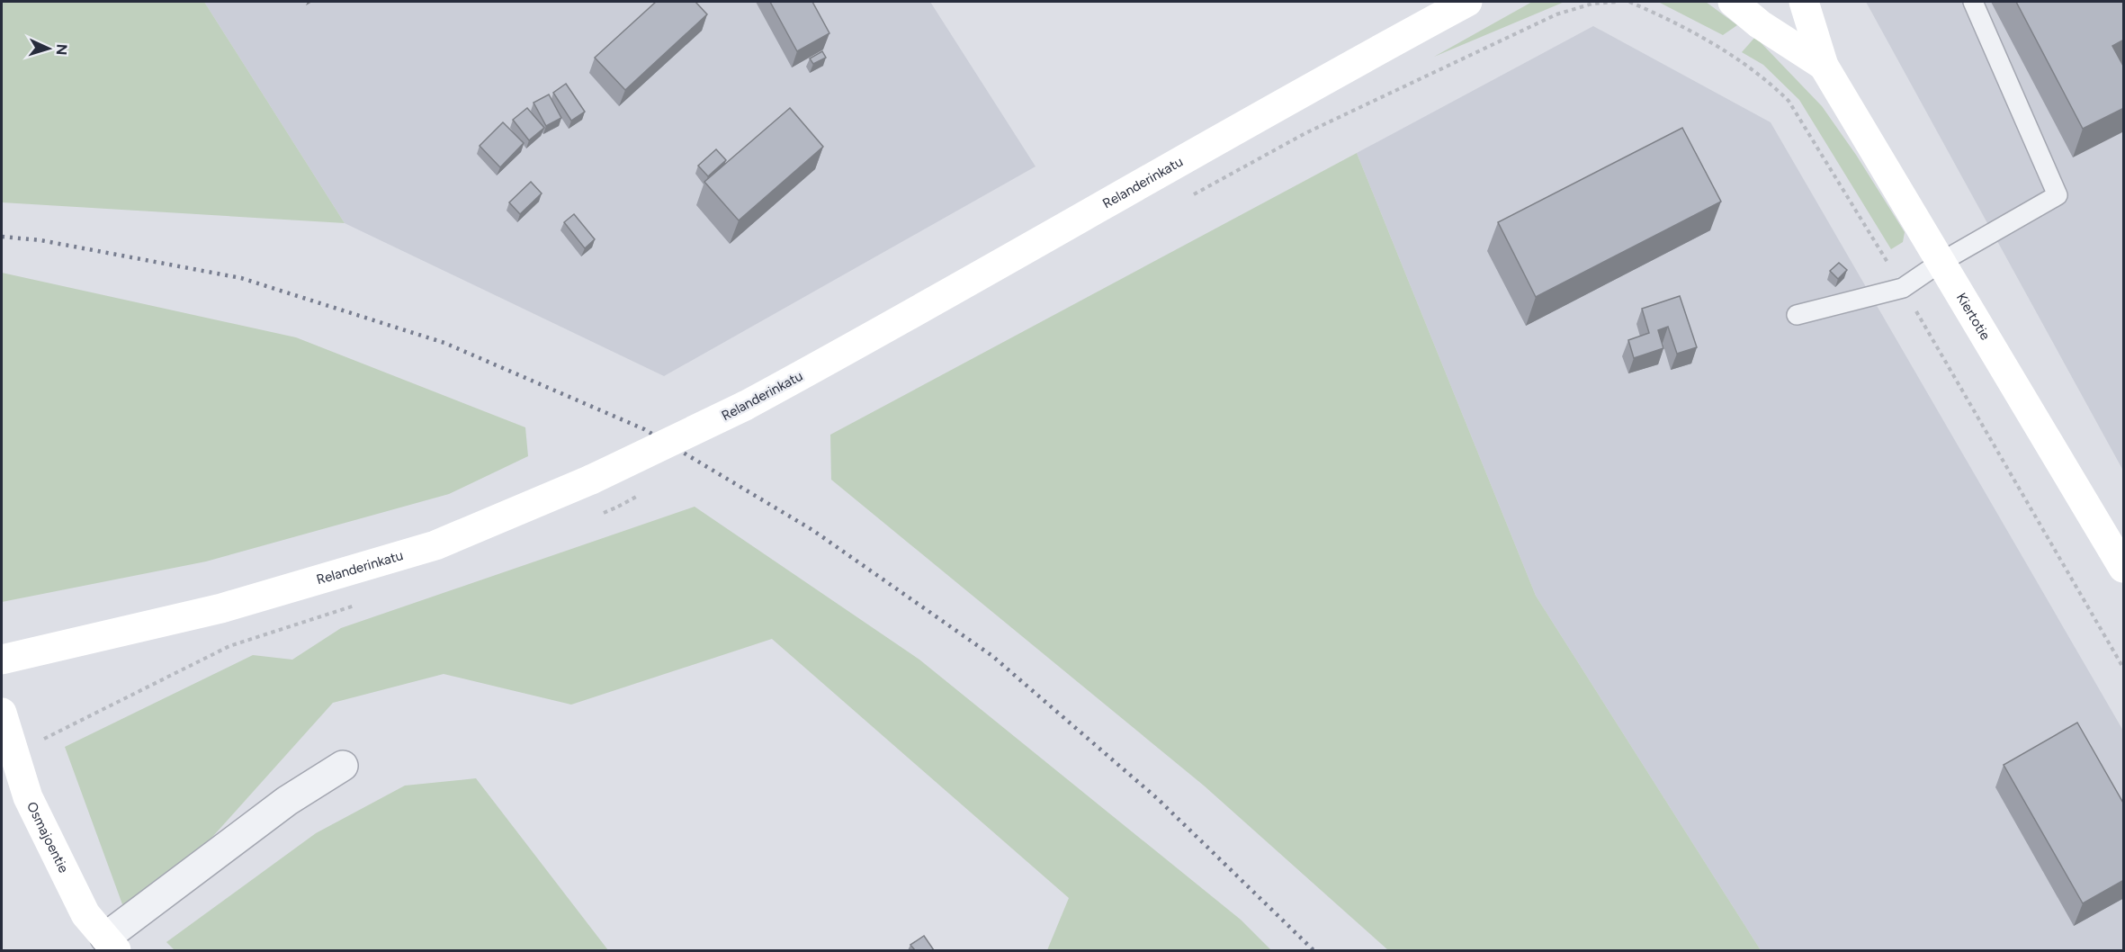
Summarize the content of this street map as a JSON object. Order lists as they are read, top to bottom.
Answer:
{
  "streets": {
    "main road": ["Relanderinkatu", "Kiertotie", "Osmajoentie"]
  },
  "north": "right"
}
